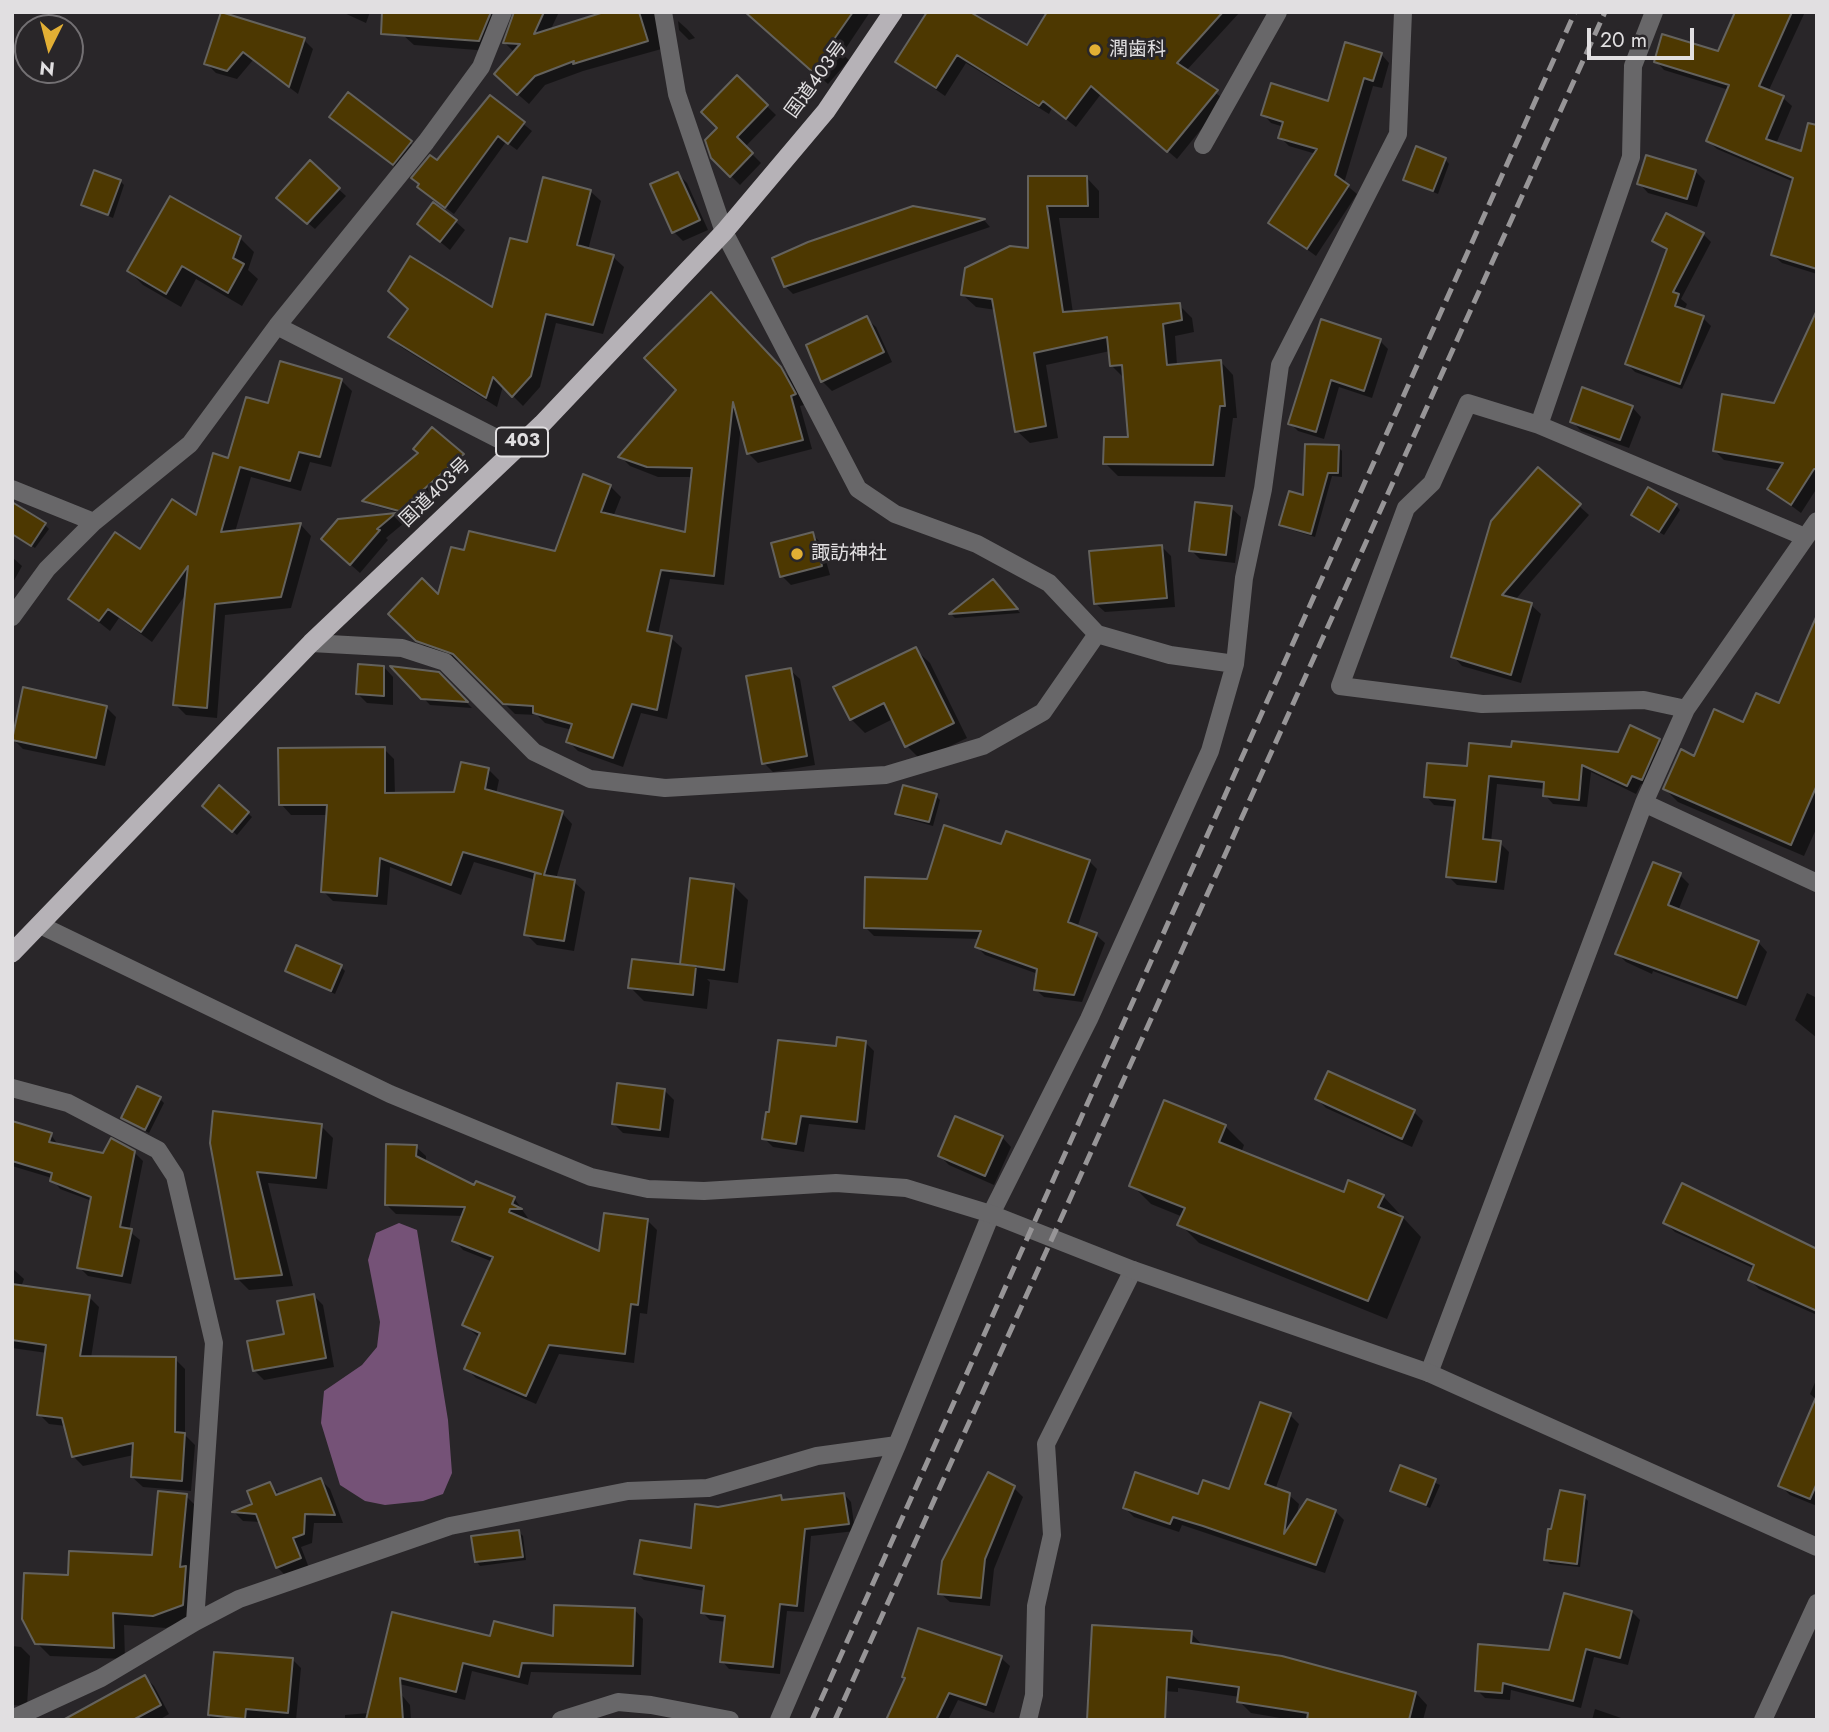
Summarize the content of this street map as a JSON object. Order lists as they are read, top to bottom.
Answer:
{
  "streets": {
    "highway": ["国道403号", "403"]
  },
  "places": ["潤歯科", "諏訪神社"],
  "scale_bar": "20 m",
  "north": "bottom"
}
